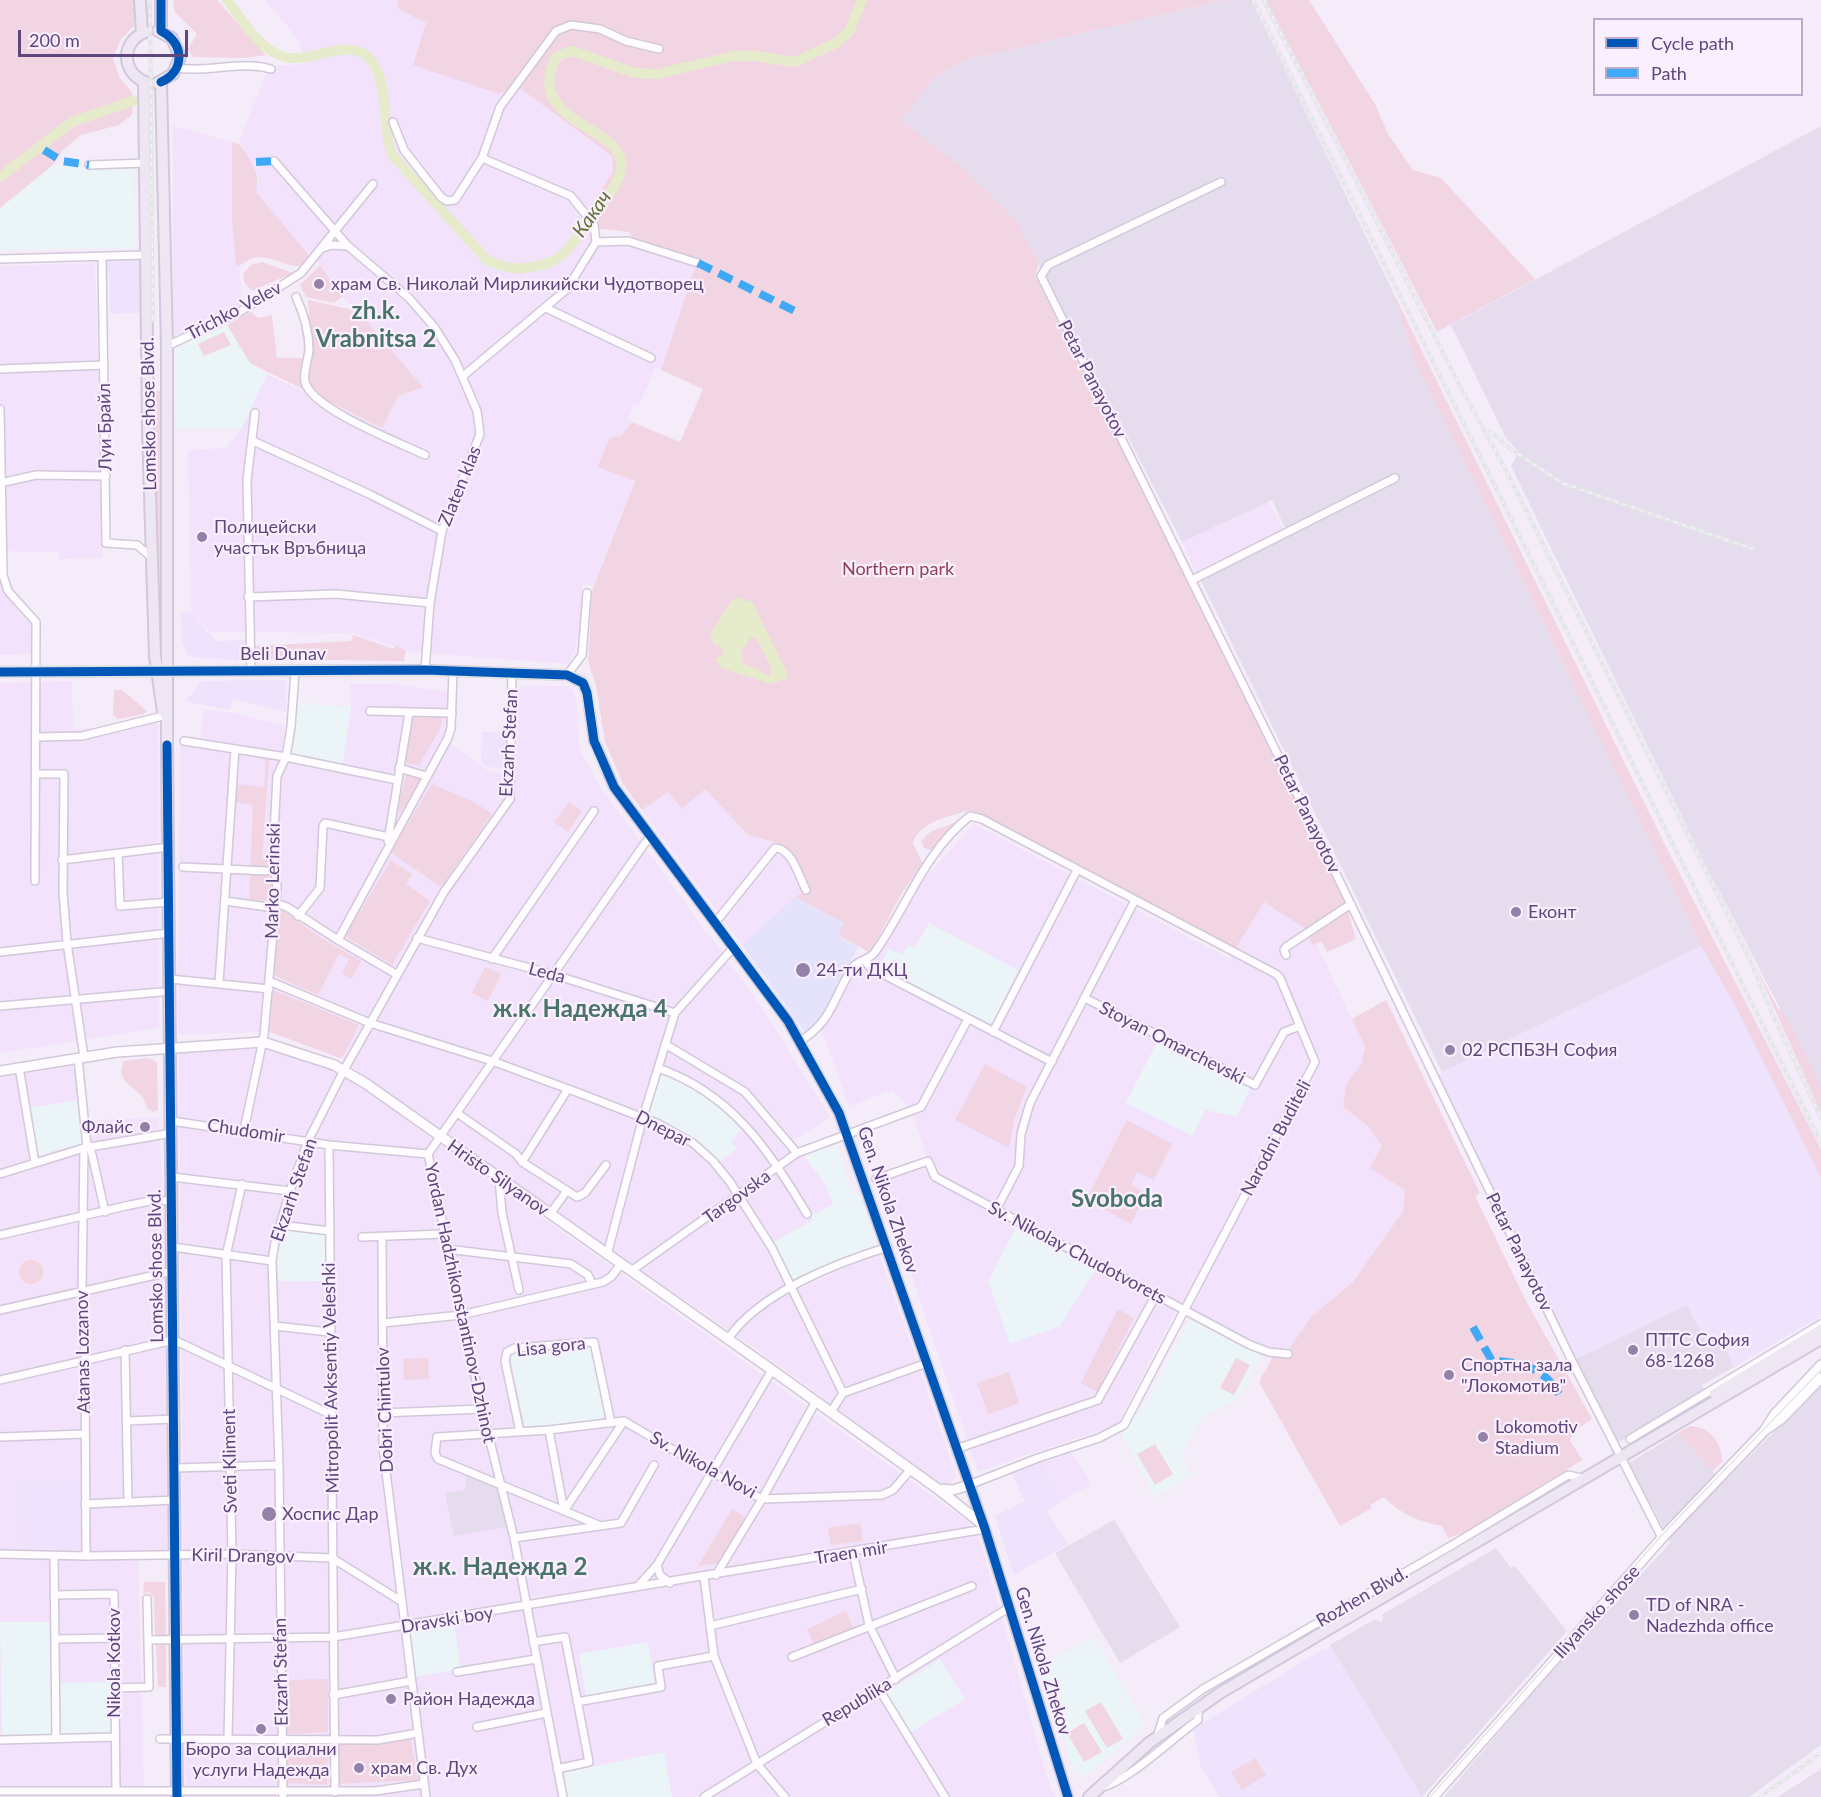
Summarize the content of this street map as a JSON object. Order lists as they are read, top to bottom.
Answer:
{
  "streets": {
    "main road": ["Lomsko shose Blvd.", "Rozhen Blvd."],
    "street": [
      "Trichko Velev",
      "Petar Panayotov",
      "Луи Брайл",
      "Zlaten klas",
      "Beli Dunav",
      "Ekzarh Stefan",
      "Marko Lerinski",
      "Leda",
      "Stoyan Omarchevski",
      "Dnepar",
      "Chudomir",
      "Narodni Buditeli",
      "Hristo Silyanov",
      "Targovska",
      "Gen. Nikola Zhekov",
      "Sv. Nikolay Chudotvorets",
      "Yordan Hadzhikonstantinov-Dzhinot",
      "Lisa gora",
      "Atanas Lozanov",
      "Mitropolit Avksentiy Veleshki",
      "Dobri Chintulov",
      "Sveti Kliment",
      "Sv. Nikola Novi",
      "Traen mir",
      "Kiril Drangov",
      "Iliyansko shose",
      "Dravski boy",
      "Nikola Kotkov",
      "Republika"
    ]
  },
  "crossings": [
    ["Trichko Velev", "Lomsko shose Blvd."],
    ["Petar Panayotov", "Rozhen Blvd."],
    ["Petar Panayotov", "Iliyansko shose"],
    ["Lomsko shose Blvd.", "Луи Брайл"],
    ["Lomsko shose Blvd.", "Beli Dunav"],
    ["Lomsko shose Blvd.", "Chudomir"],
    ["Lomsko shose Blvd.", "Hristo Silyanov"],
    ["Lomsko shose Blvd.", "Kiril Drangov"],
    ["Lomsko shose Blvd.", "Dravski boy"],
    ["Zlaten klas", "Beli Dunav"],
    ["Beli Dunav", "Ekzarh Stefan"],
    ["Beli Dunav", "Marko Lerinski"],
    ["Beli Dunav", "Gen. Nikola Zhekov"],
    ["Ekzarh Stefan", "Leda"],
    ["Ekzarh Stefan", "Dnepar"],
    ["Ekzarh Stefan", "Chudomir"],
    ["Ekzarh Stefan", "Hristo Silyanov"],
    ["Ekzarh Stefan", "Kiril Drangov"],
    ["Ekzarh Stefan", "Dravski boy"],
    ["Marko Lerinski", "Dnepar"],
    ["Marko Lerinski", "Chudomir"],
    ["Marko Lerinski", "Hristo Silyanov"],
    ["Leda", "Yordan Hadzhikonstantinov-Dzhinot"],
    ["Stoyan Omarchevski", "Narodni Buditeli"],
    ["Dnepar", "Targovska"],
    ["Dnepar", "Yordan Hadzhikonstantinov-Dzhinot"],
    ["Chudomir", "Yordan Hadzhikonstantinov-Dzhinot"],
    ["Chudomir", "Mitropolit Avksentiy Veleshki"],
    ["Narodni Buditeli", "Gen. Nikola Zhekov"],
    ["Narodni Buditeli", "Sv. Nikolay Chudotvorets"],
    ["Hristo Silyanov", "Targovska"],
    ["Hristo Silyanov", "Gen. Nikola Zhekov"],
    ["Hristo Silyanov", "Yordan Hadzhikonstantinov-Dzhinot"],
    ["Hristo Silyanov", "Sv. Nikola Novi"],
    ["Hristo Silyanov", "Traen mir"],
    ["Targovska", "Gen. Nikola Zhekov"],
    ["Gen. Nikola Zhekov", "Yordan Hadzhikonstantinov-Dzhinot"],
    ["Gen. Nikola Zhekov", "Traen mir"],
    ["Gen. Nikola Zhekov", "Republika"],
    ["Yordan Hadzhikonstantinov-Dzhinot", "Dravski boy"],
    ["Atanas Lozanov", "Kiril Drangov"],
    ["Mitropolit Avksentiy Veleshki", "Kiril Drangov"],
    ["Mitropolit Avksentiy Veleshki", "Dravski boy"],
    ["Dobri Chintulov", "Kiril Drangov"],
    ["Dobri Chintulov", "Dravski boy"],
    ["Sveti Kliment", "Kiril Drangov"],
    ["Sveti Kliment", "Dravski boy"],
    ["Traen mir", "Dravski boy"]
  ],
  "districts": [
    "zh.k. Vrabnitsa 2",
    "ж.к. Надежда 4",
    "Svoboda",
    "ж.к. Надежда 2"
  ],
  "water": ["Какач"],
  "parks": ["Northern park"],
  "places": [
    "храм Св. Николай Мирликийски Чудотворец",
    "Полицейски участък Връбница",
    "Еконт",
    "24-ти ДКЦ",
    "02 РСПБЗН София",
    "Флайс",
    "ПТТС София 68-1268",
    "Спортна зала \"Локомотив\"",
    "Lokomotiv Stadium",
    "Хоспис Дар",
    "TD of NRA - Nadezhda office",
    "Район Надежда",
    "Бюро за социални услуги Надежда",
    "храм Св. Дух"
  ],
  "legend": ["Cycle path", "Path"],
  "scale_bar": "200 m"
}
